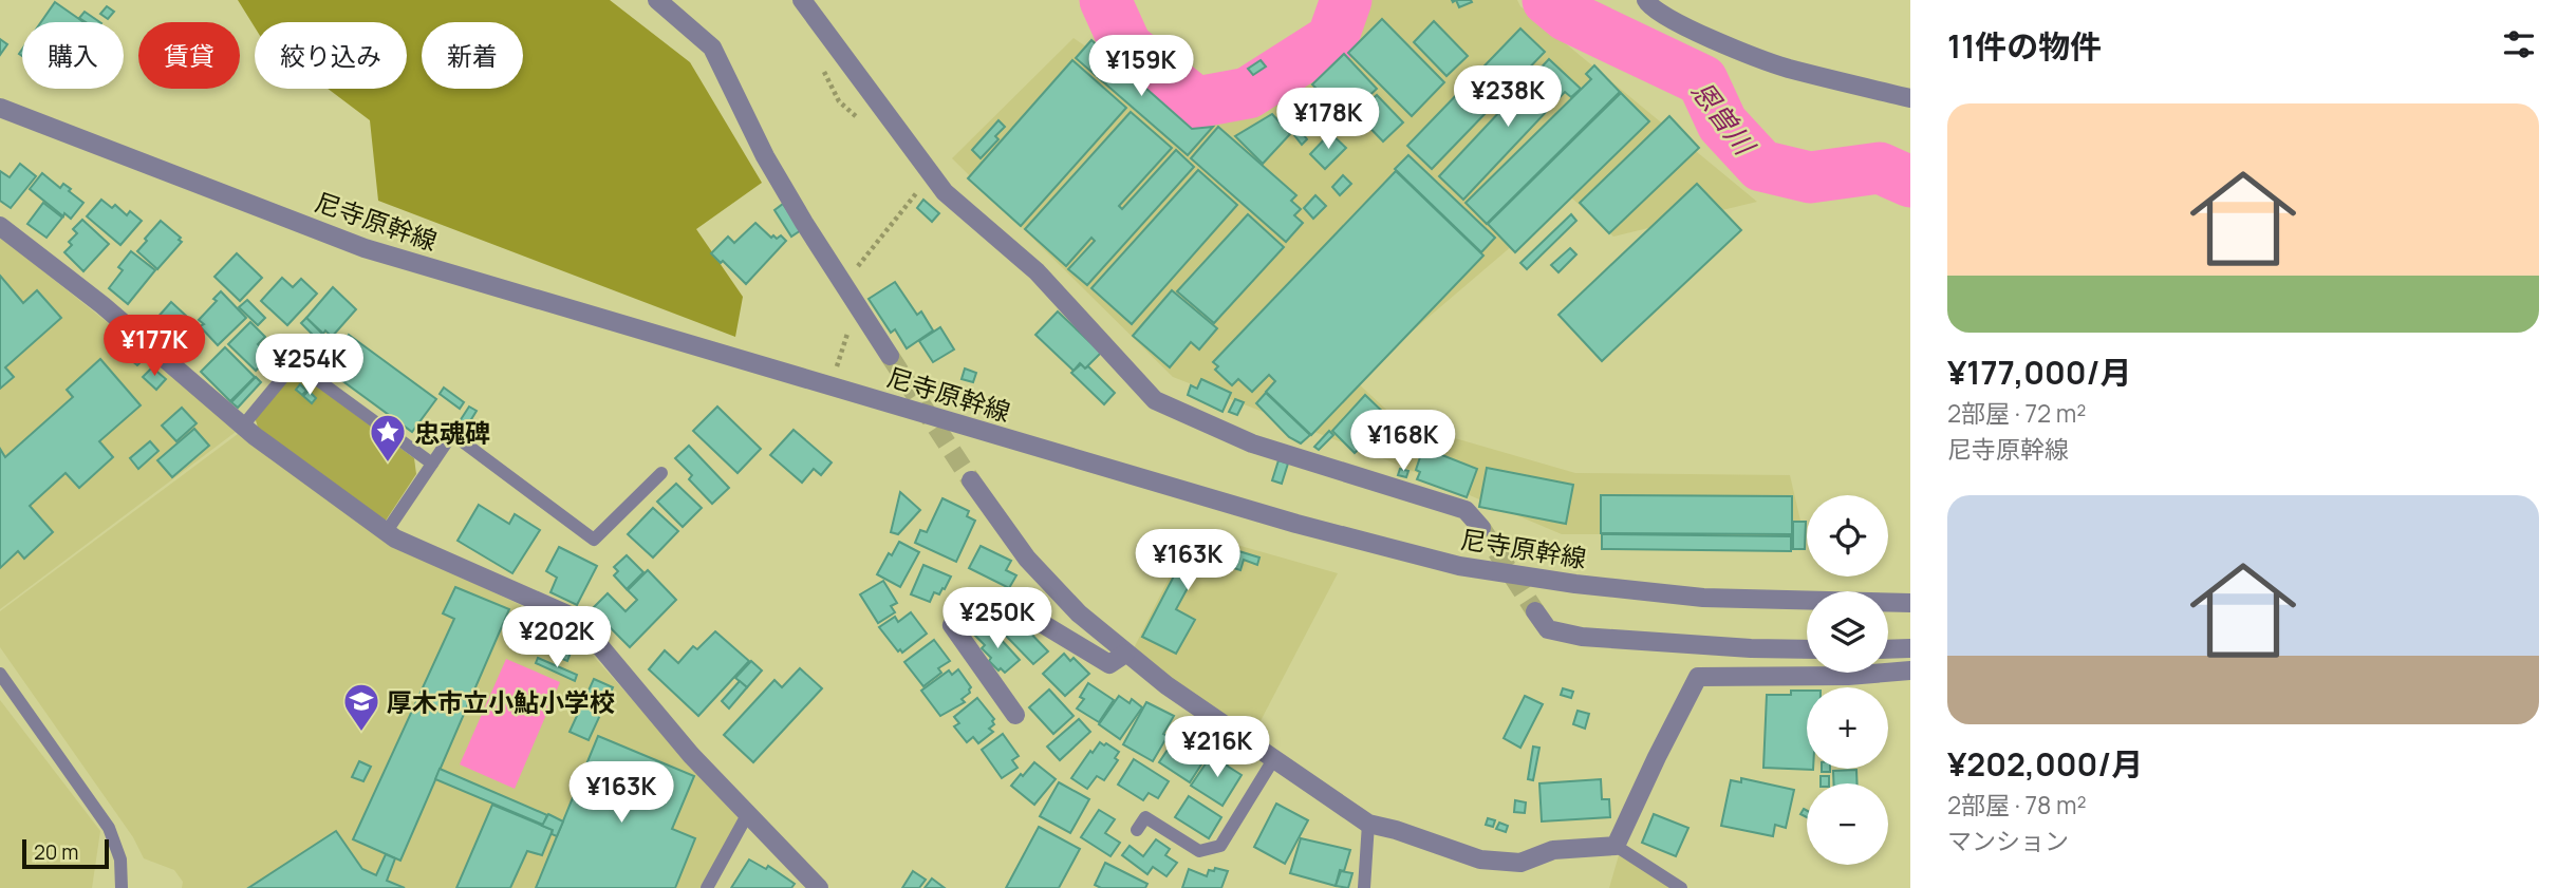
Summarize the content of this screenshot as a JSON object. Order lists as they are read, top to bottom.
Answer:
{
  "streets": {
    "street": ["尼寺原幹線"]
  },
  "water": ["恩曽川"],
  "places": {
    "place": ["忠魂碑"],
    "school or university": ["厚木市立小鮎小学校"]
  },
  "scale_bar": "20 m",
  "page": {
    "heading": "11件の物件",
    "chip": [
      "購入",
      "賃貸",
      "絞り込み",
      "新着"
    ],
    "price": [
      "¥159K",
      "¥238K",
      "¥178K",
      "¥177K",
      "¥254K",
      "¥168K",
      "¥163K",
      "¥250K",
      "¥202K",
      "¥216K",
      "¥163K"
    ],
    "list": [
      {
        "name": "¥177,000/月",
        "note": "2部屋 · 72 m² · 尼寺原幹線"
      },
      {
        "name": "¥202,000/月",
        "note": "2部屋 · 78 m² · マンション"
      }
    ],
    "map_buttons": ["+", "−"],
    "scale": "20 m"
  }
}
